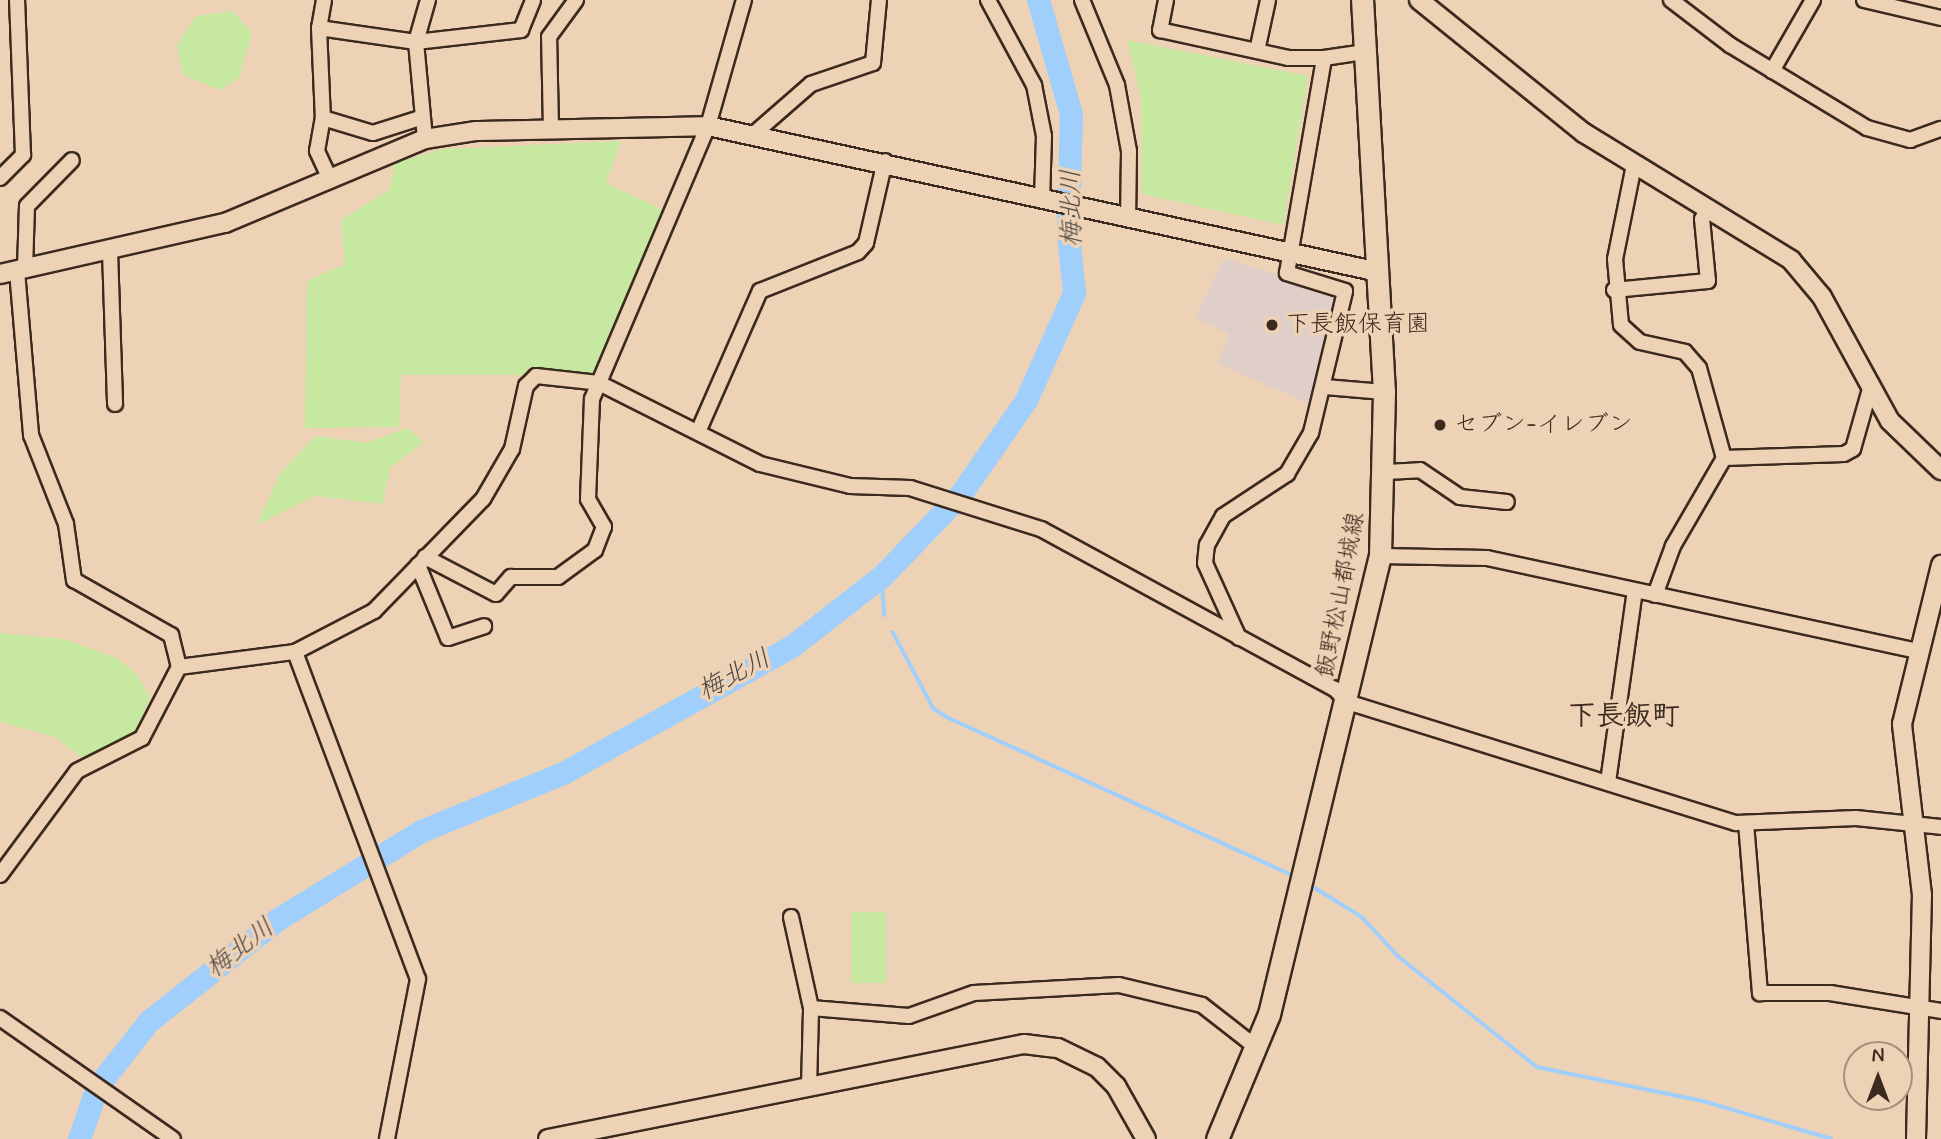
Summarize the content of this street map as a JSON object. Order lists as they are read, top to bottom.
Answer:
{
  "streets": {
    "main road": ["飯野松山都城線"]
  },
  "districts": ["下長飯町"],
  "water": ["梅北川"],
  "places": ["下長飯保育園", "セブン-イレブン"],
  "north": "top"
}
